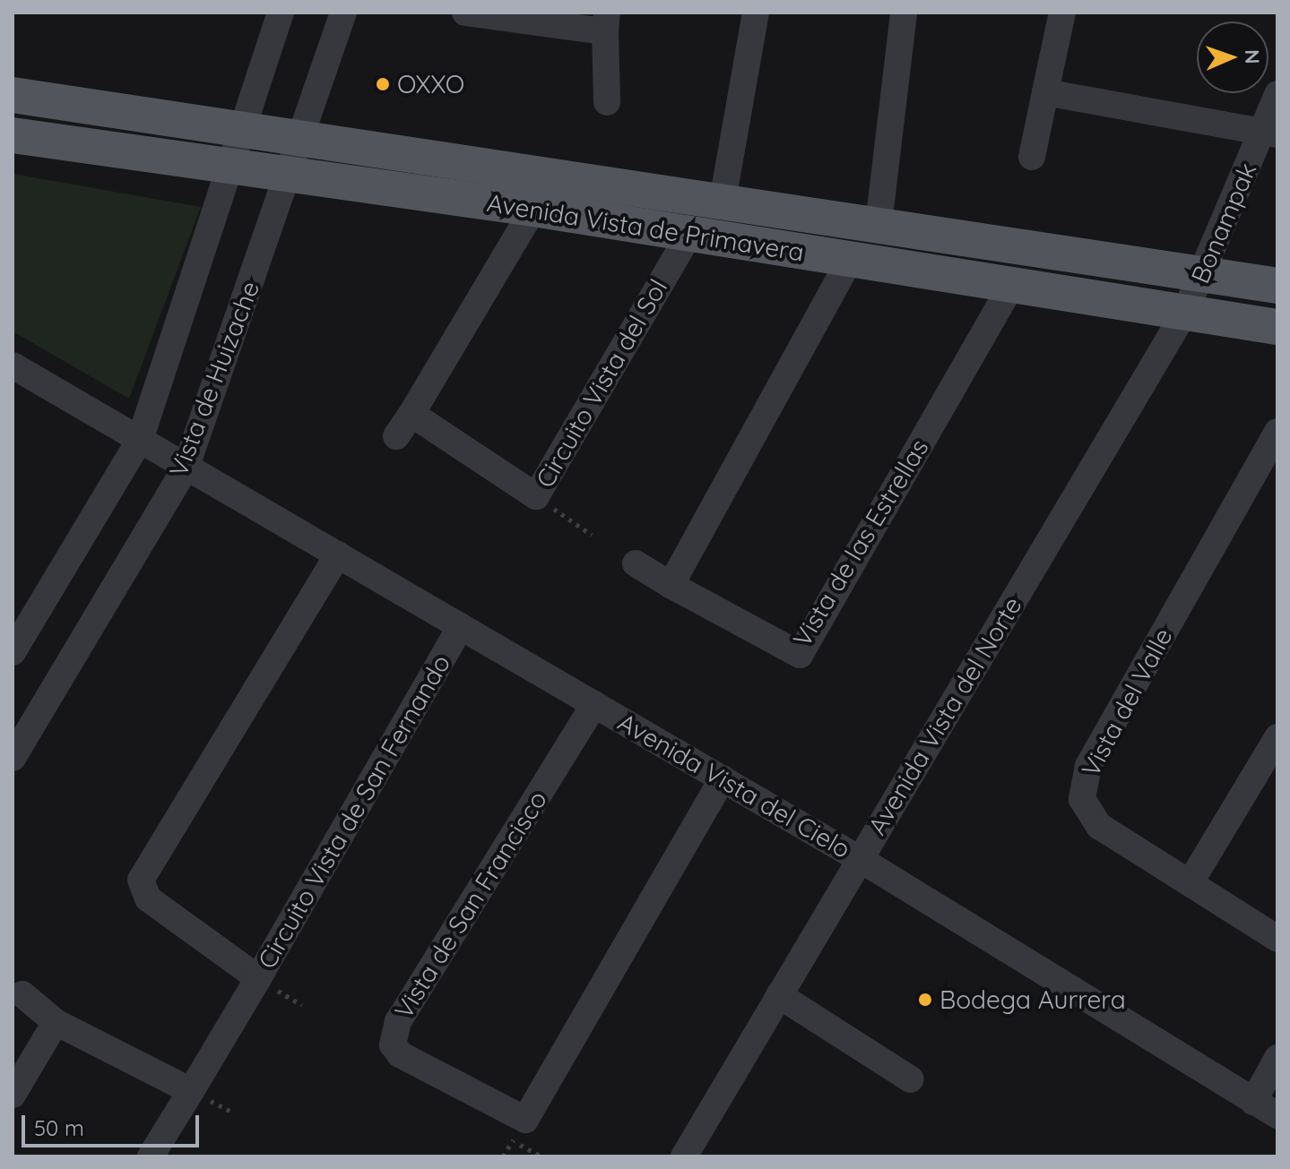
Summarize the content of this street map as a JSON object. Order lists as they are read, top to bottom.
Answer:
{
  "streets": {
    "main road": ["Avenida Vista de Primavera"],
    "street": [
      "Bonampak",
      "Vista de Huizache",
      "Circuito Vista del Sol",
      "Vista de las Estrellas",
      "Vista del Valle",
      "Avenida Vista del Norte",
      "Avenida Vista del Cielo",
      "Circuito Vista de San Fernando",
      "Vista de San Francisco"
    ]
  },
  "crossings": [
    ["Bonampak", "Avenida Vista de Primavera"],
    ["Bonampak", "Avenida Vista del Norte"],
    ["Avenida Vista de Primavera", "Vista de Huizache"],
    ["Avenida Vista de Primavera", "Circuito Vista del Sol"],
    ["Avenida Vista de Primavera", "Vista de las Estrellas"],
    ["Avenida Vista de Primavera", "Avenida Vista del Norte"],
    ["Vista de Huizache", "Avenida Vista del Cielo"],
    ["Avenida Vista del Norte", "Avenida Vista del Cielo"],
    ["Avenida Vista del Cielo", "Circuito Vista de San Fernando"],
    ["Avenida Vista del Cielo", "Vista de San Francisco"]
  ],
  "places": ["OXXO", "Bodega Aurrera"],
  "scale_bar": "50 m",
  "north": "right"
}
